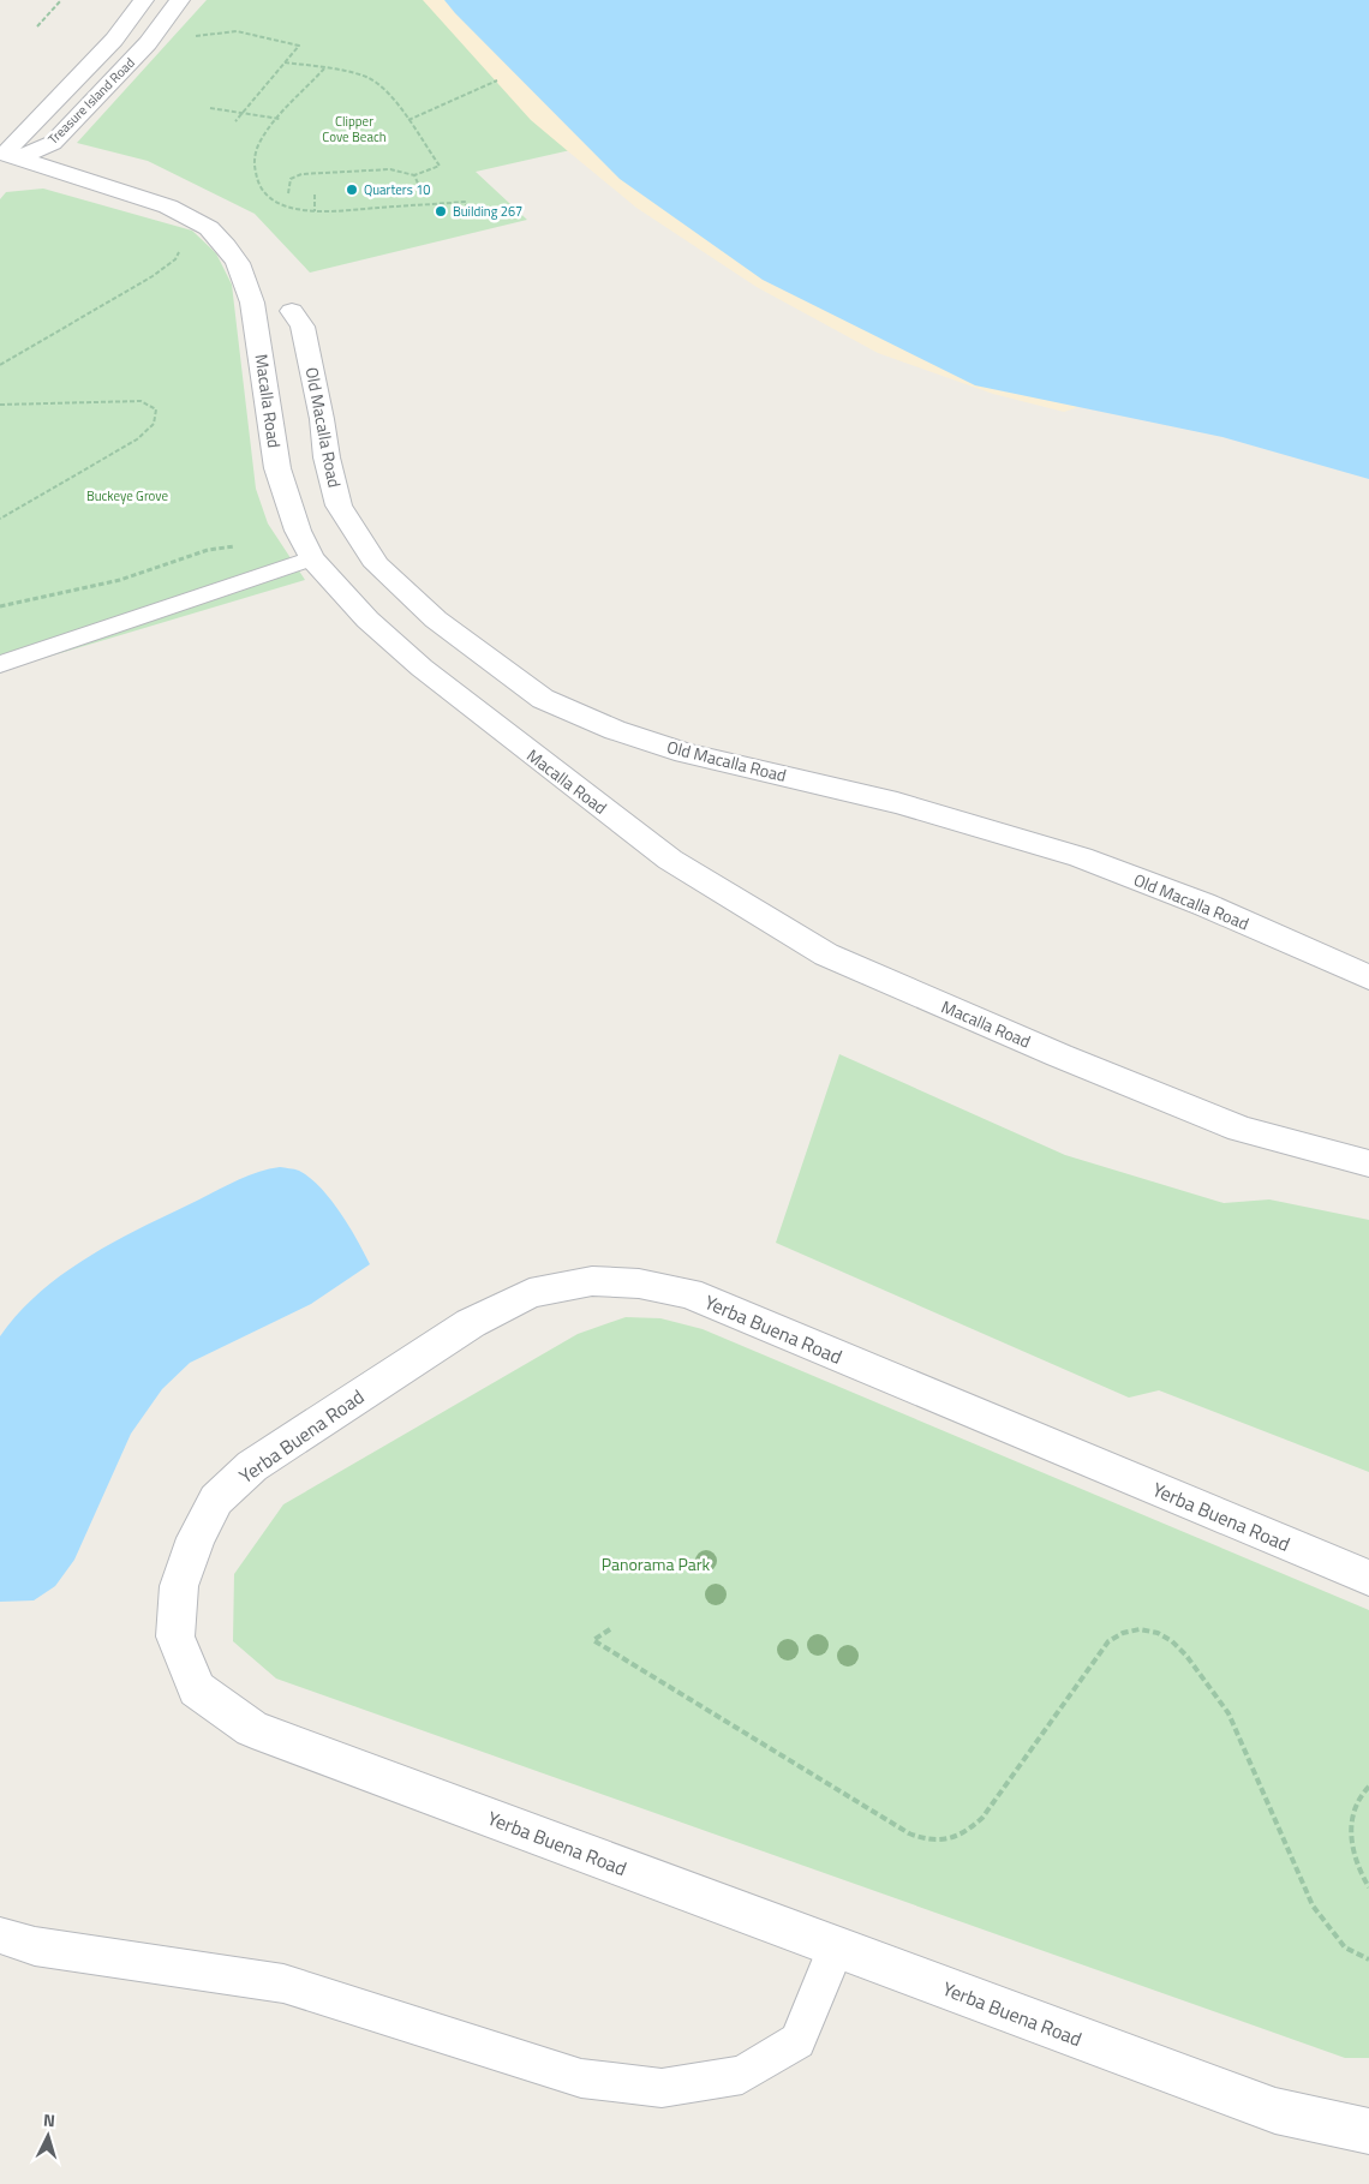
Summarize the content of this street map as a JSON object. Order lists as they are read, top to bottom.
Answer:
{
  "streets": {
    "street": [
      "Treasure Island Road",
      "Macalla Road",
      "Old Macalla Road",
      "Yerba Buena Road"
    ]
  },
  "crossings": [
    ["Treasure Island Road", "Macalla Road"]
  ],
  "parks": ["Clipper Cove Beach", "Buckeye Grove", "Panorama Park"],
  "places": ["Quarters 10", "Building 267"],
  "north": "top"
}
